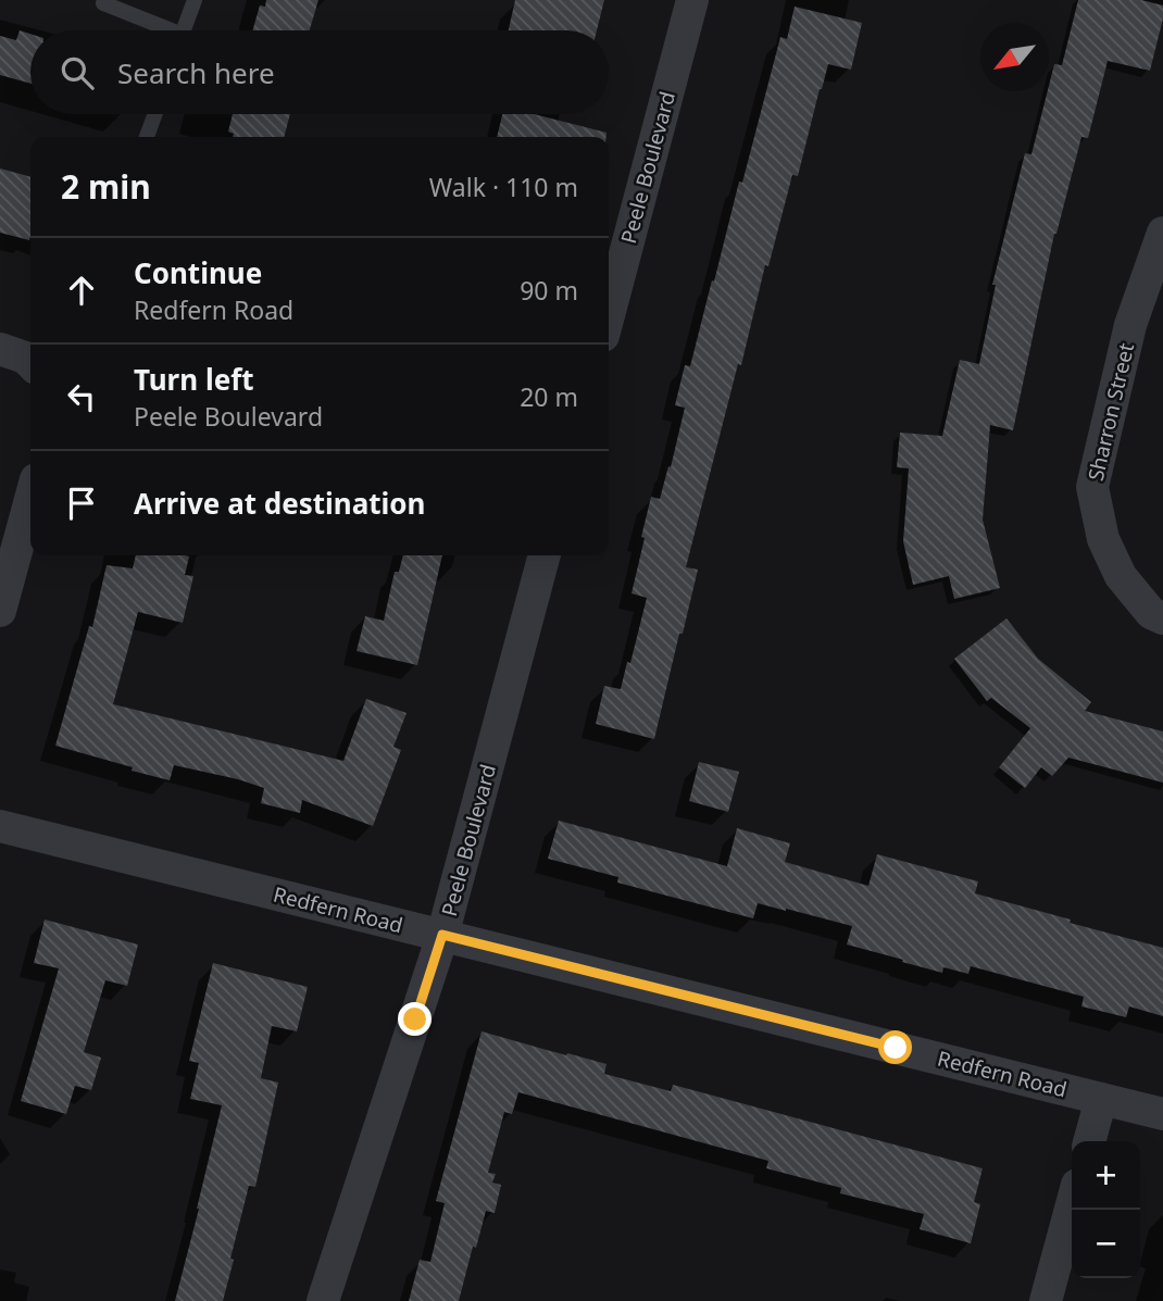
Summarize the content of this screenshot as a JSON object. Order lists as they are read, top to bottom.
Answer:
{
  "streets": {
    "street": ["Peele Boulevard", "Sharron Street", "Redfern Road"]
  },
  "crossings": [
    ["Peele Boulevard", "Redfern Road"]
  ],
  "north": "bottom left",
  "page": {
    "search": "Search here",
    "heading": ["2 min", "Walk · 110 m"],
    "list": [
      ["Continue", "Redfern Road", "90 m"],
      ["Turn left", "Peele Boulevard", "20 m"],
      "Arrive at destination"
    ],
    "map_buttons": ["+", "−"]
  }
}
